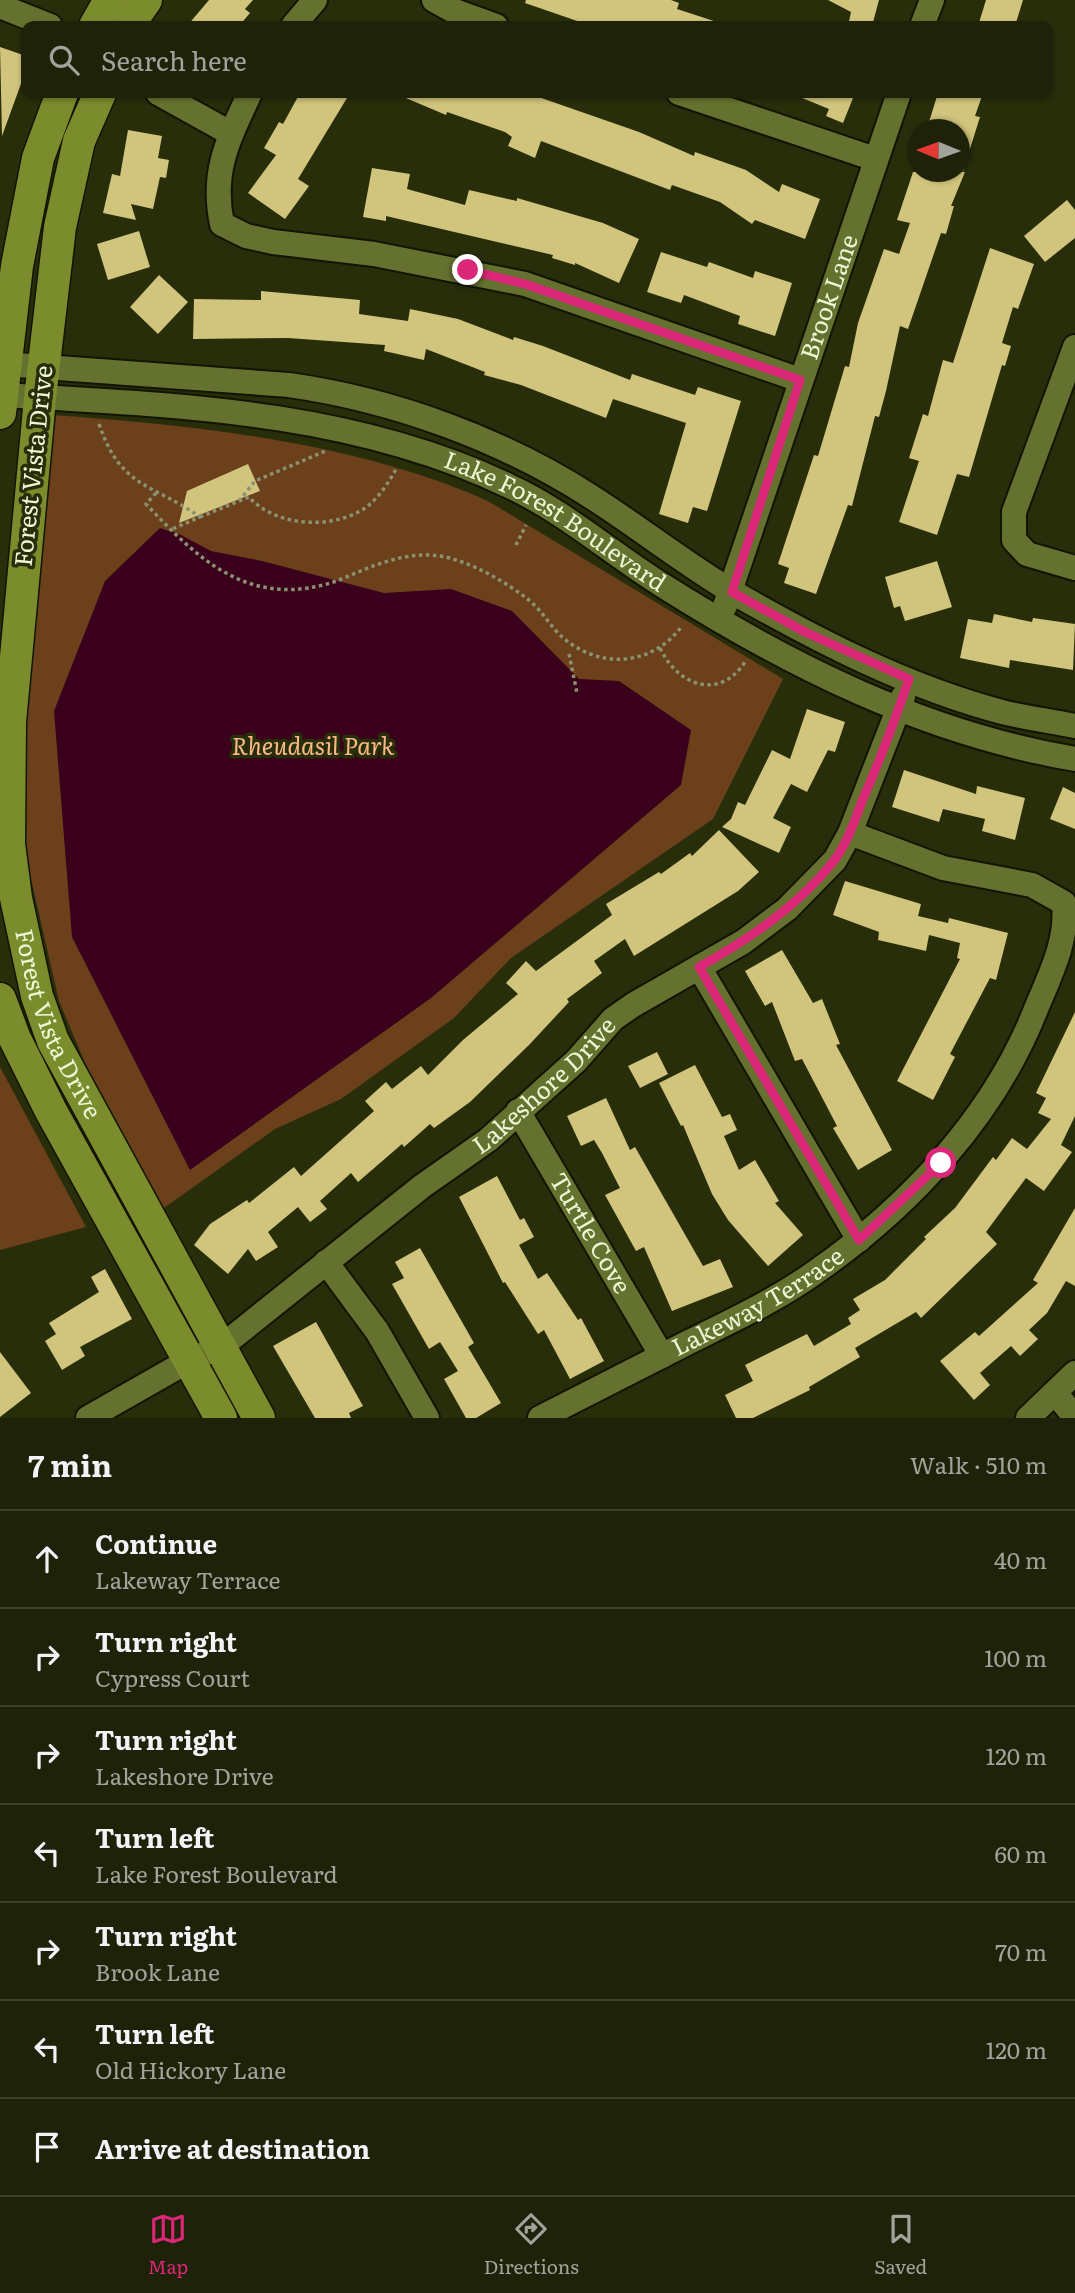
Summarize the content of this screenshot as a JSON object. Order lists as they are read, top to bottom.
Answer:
{
  "streets": {
    "main road": ["Forest Vista Drive"],
    "street": [
      "Brook Lane",
      "Lake Forest Boulevard",
      "Lakeshore Drive",
      "Turtle Cove",
      "Lakeway Terrace"
    ]
  },
  "crossings": [
    ["Brook Lane", "Lake Forest Boulevard"],
    ["Forest Vista Drive", "Lake Forest Boulevard"],
    ["Forest Vista Drive", "Lakeshore Drive"],
    ["Lake Forest Boulevard", "Lakeshore Drive"],
    ["Lakeshore Drive", "Turtle Cove"],
    ["Lakeshore Drive", "Lakeway Terrace"],
    ["Turtle Cove", "Lakeway Terrace"]
  ],
  "parks": ["Rheudasil Park"],
  "north": "left",
  "page": {
    "search": "Search here",
    "heading": ["7 min", "Walk · 510 m"],
    "list": [
      ["Continue", "Lakeway Terrace", "40 m"],
      ["Turn right", "Cypress Court", "100 m"],
      ["Turn right", "Lakeshore Drive", "120 m"],
      ["Turn left", "Lake Forest Boulevard", "60 m"],
      ["Turn right", "Brook Lane", "70 m"],
      ["Turn left", "Old Hickory Lane", "120 m"],
      "Arrive at destination"
    ],
    "nav": ["Map", "Directions", "Saved"]
  }
}
